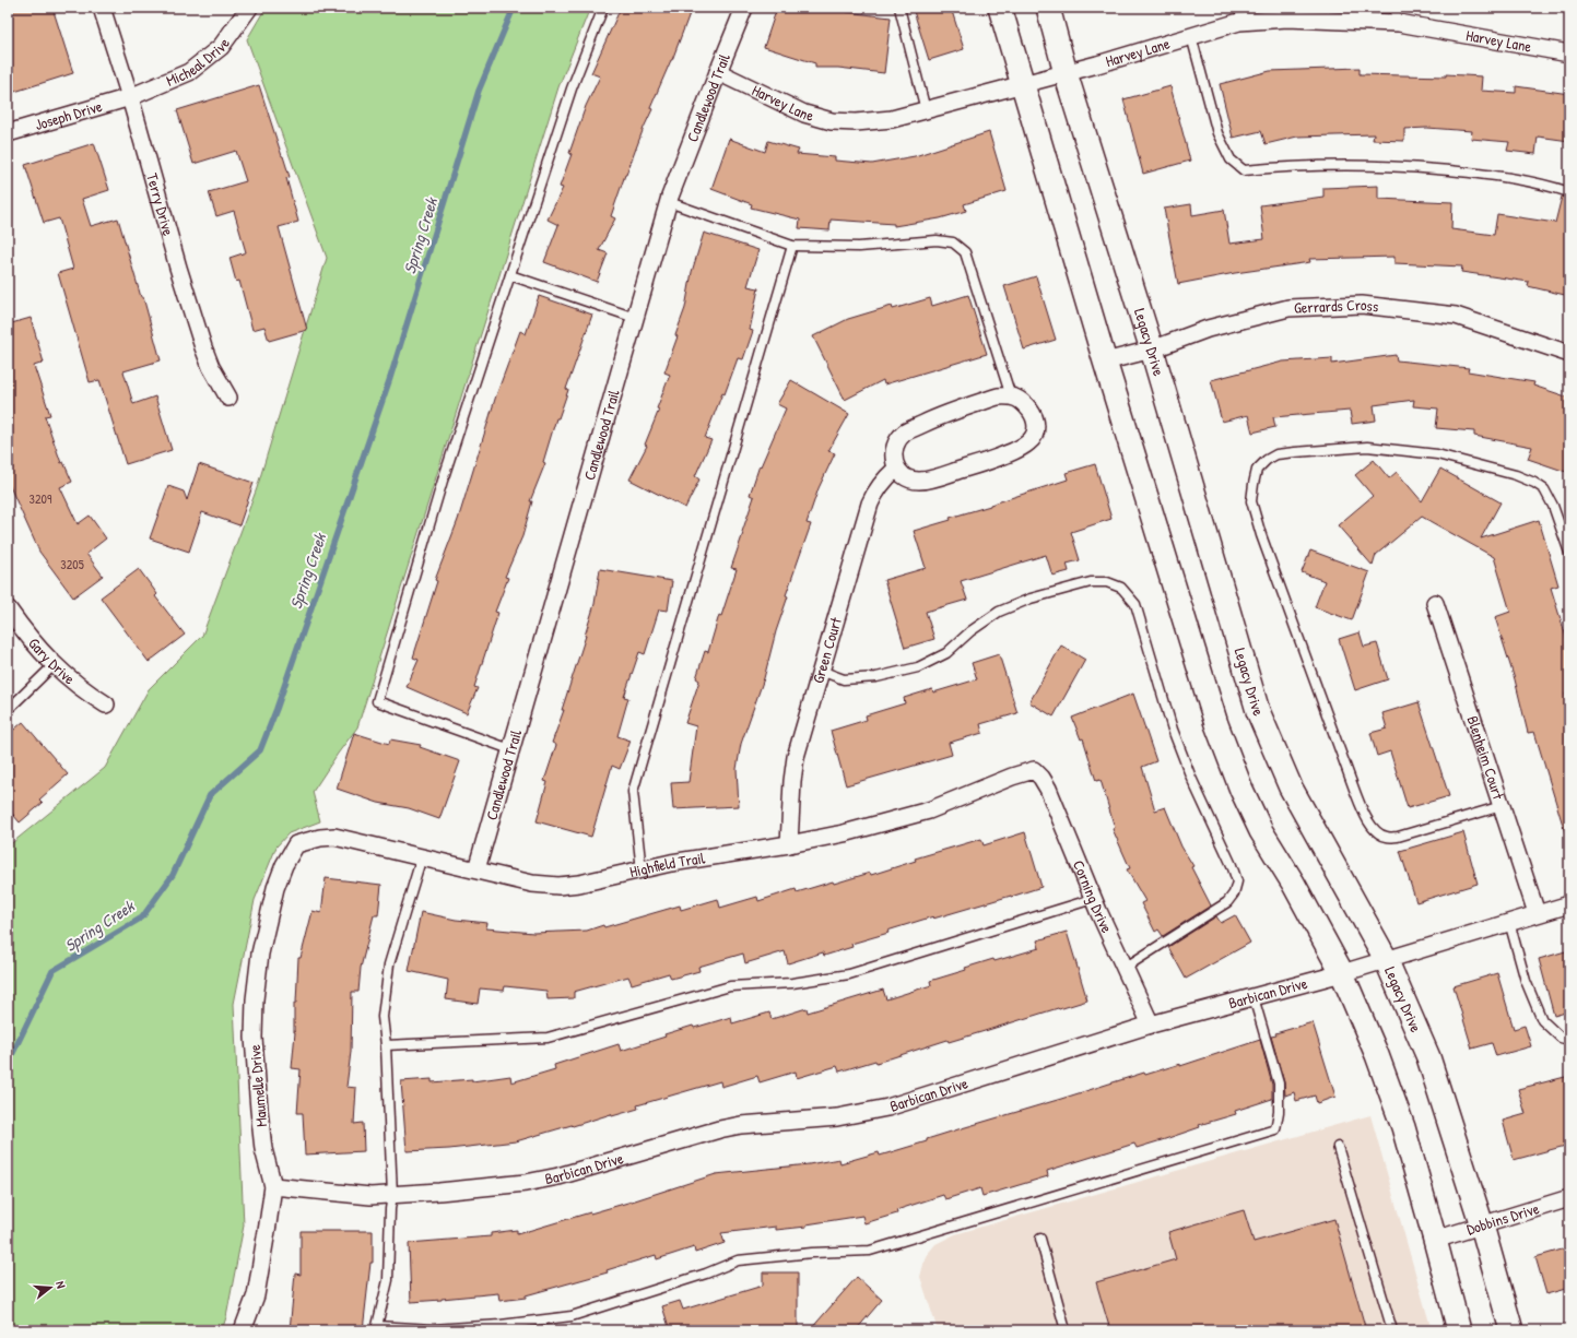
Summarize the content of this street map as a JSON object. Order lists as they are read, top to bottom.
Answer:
{
  "streets": {
    "main road": ["Legacy Drive"],
    "street": [
      "Harvey Lane",
      "Micheal Drive",
      "Candlewood Trail",
      "Joseph Drive",
      "Terry Drive",
      "Gerrards Cross",
      "Green Court",
      "Gary Drive",
      "Blenheim Court",
      "Highfield Trail",
      "Corning Drive",
      "Barbican Drive",
      "Maumelle Drive",
      "Dobbins Drive"
    ]
  },
  "crossings": [
    ["Harvey Lane", "Candlewood Trail"],
    ["Harvey Lane", "Legacy Drive"],
    ["Micheal Drive", "Joseph Drive"],
    ["Micheal Drive", "Terry Drive"],
    ["Candlewood Trail", "Highfield Trail"],
    ["Joseph Drive", "Terry Drive"],
    ["Gerrards Cross", "Legacy Drive"],
    ["Legacy Drive", "Barbican Drive"],
    ["Legacy Drive", "Dobbins Drive"],
    ["Green Court", "Highfield Trail"],
    ["Blenheim Court", "Barbican Drive"],
    ["Highfield Trail", "Corning Drive"],
    ["Highfield Trail", "Maumelle Drive"],
    ["Corning Drive", "Barbican Drive"],
    ["Barbican Drive", "Maumelle Drive"]
  ],
  "water": ["Spring Creek"],
  "house_numbers": ["3209", "3205"],
  "north": "right"
}
